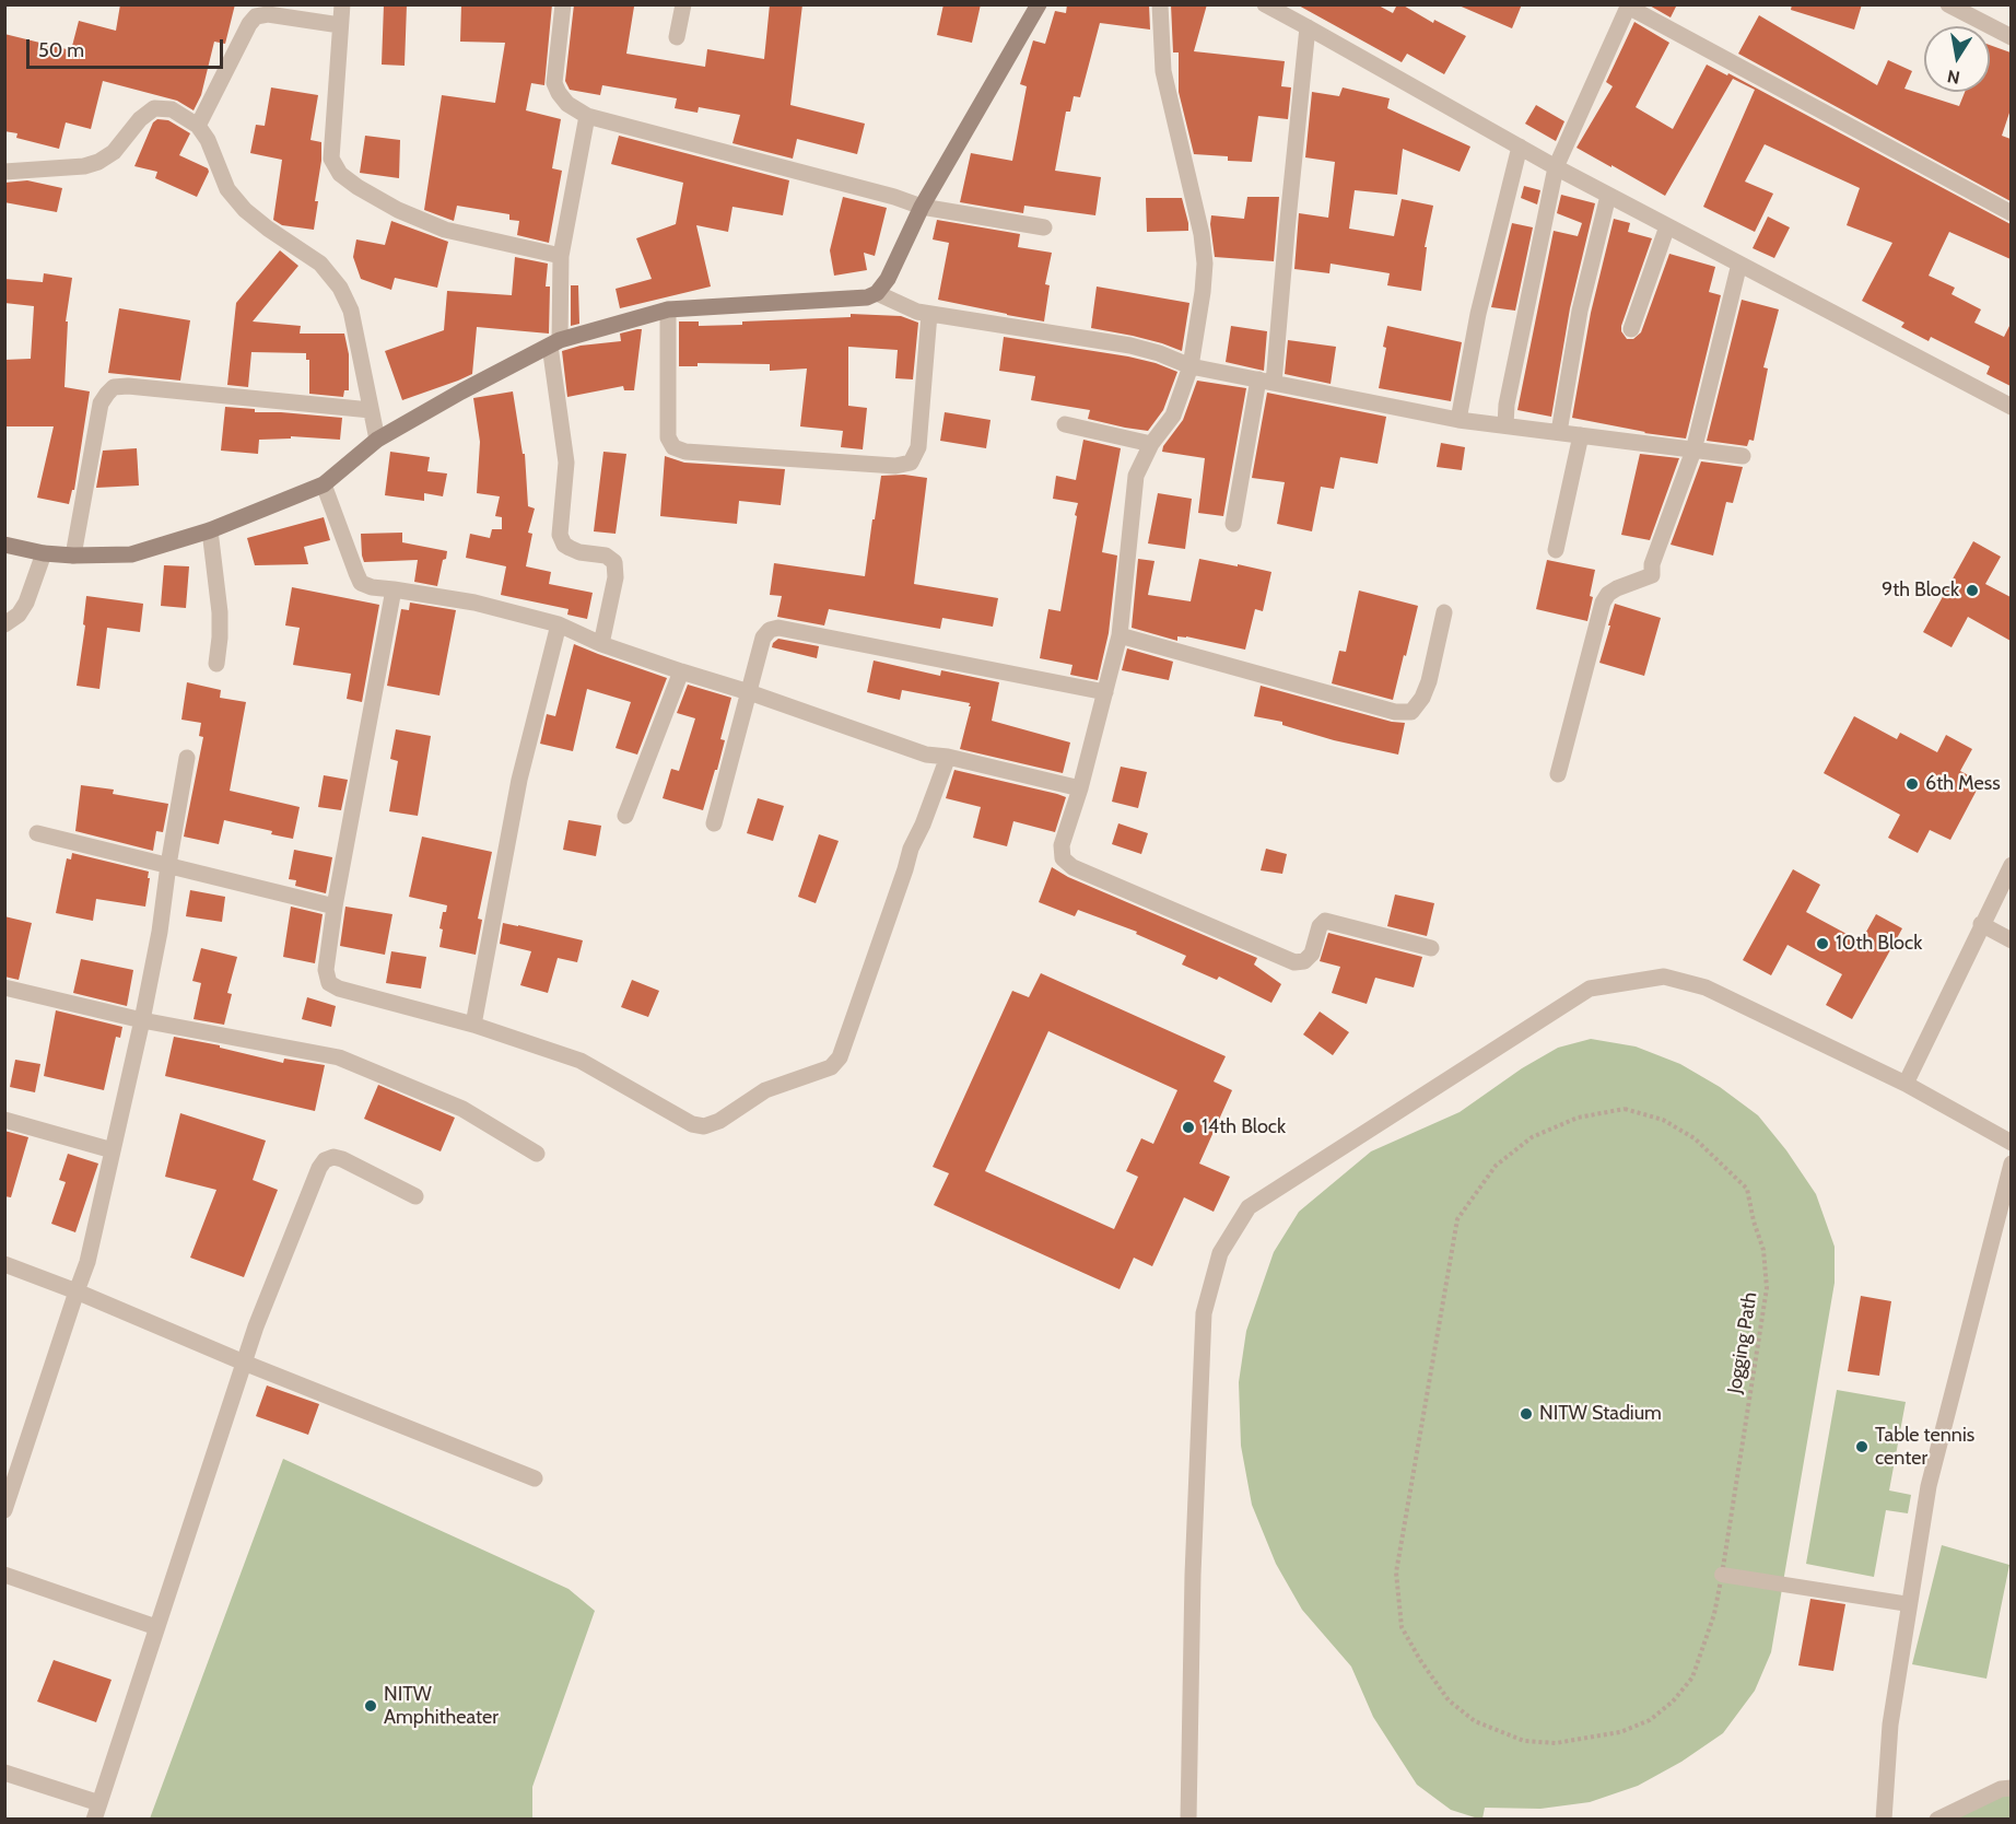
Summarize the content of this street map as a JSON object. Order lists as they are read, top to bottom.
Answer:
{
  "streets": {
    "path": ["Jogging Path"]
  },
  "places": [
    "9th Block",
    "6th Mess",
    "10th Block",
    "14th Block",
    "NITW Stadium",
    "Table tennis center",
    "NITW Amphitheater"
  ],
  "scale_bar": "50 m",
  "north": "bottom"
}
